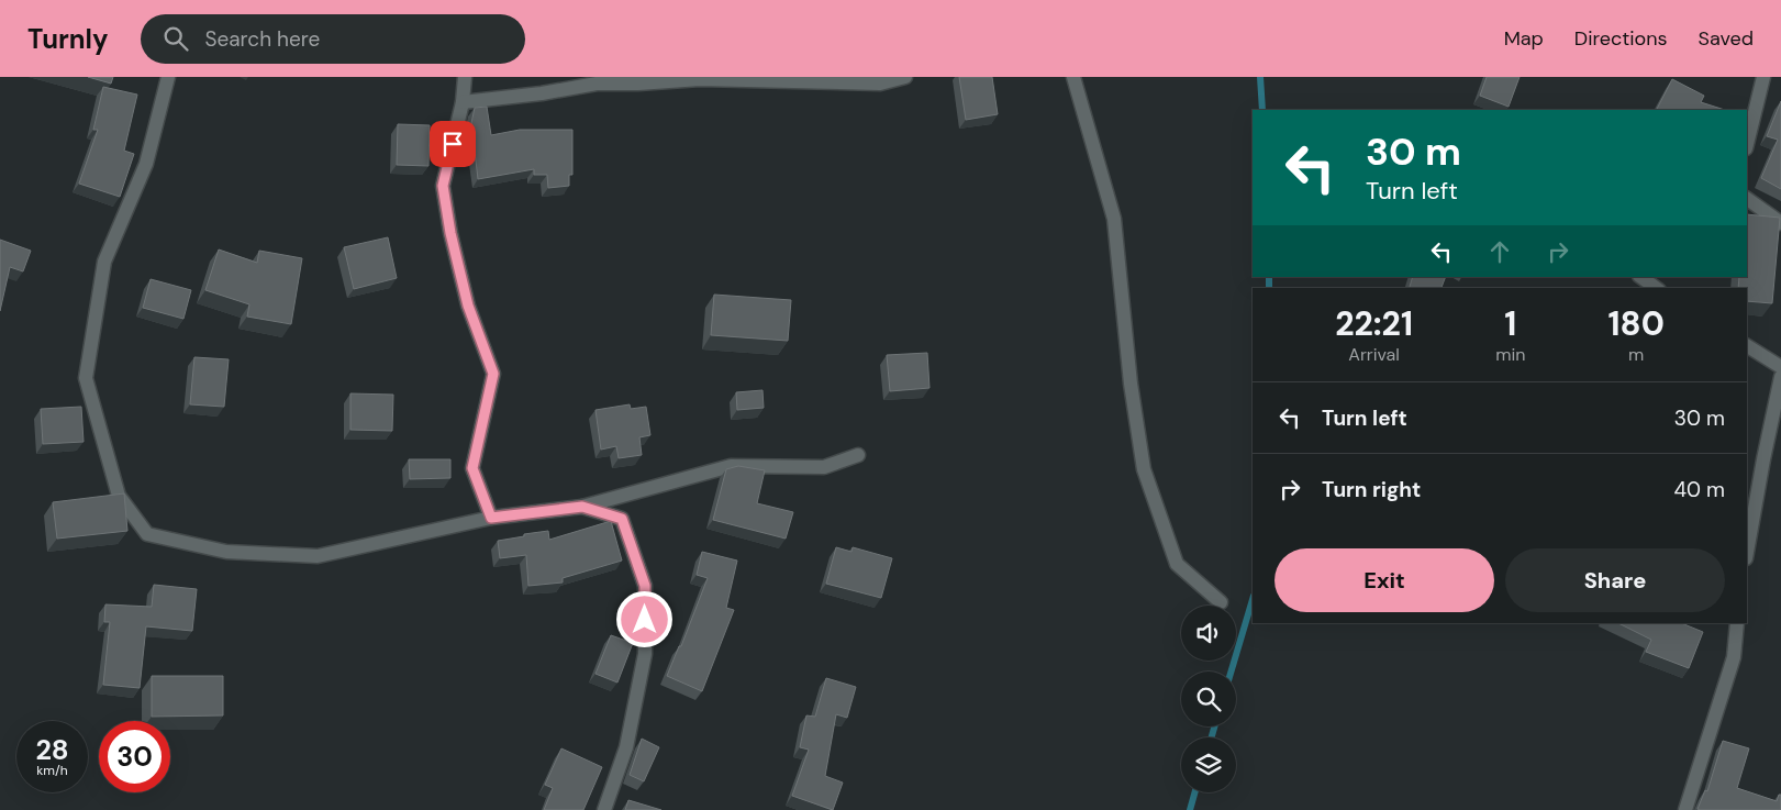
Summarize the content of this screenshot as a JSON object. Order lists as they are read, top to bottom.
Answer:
{
  "page": {
    "header": "Turnly",
    "search": "Search here",
    "nav": ["Map", "Directions", "Saved"],
    "turn": ["30 m", "Turn left"],
    "eta": [
      "22:21",
      "Arrival",
      "1",
      "min",
      "180",
      "m"
    ],
    "list": [
      {
        "name": "Turn left",
        "value": "30 m"
      },
      {
        "name": "Turn right",
        "value": "40 m"
      }
    ],
    "buttons": ["Exit", "Share"],
    "speed": "28 km/h",
    "limit": "30"
  }
}
